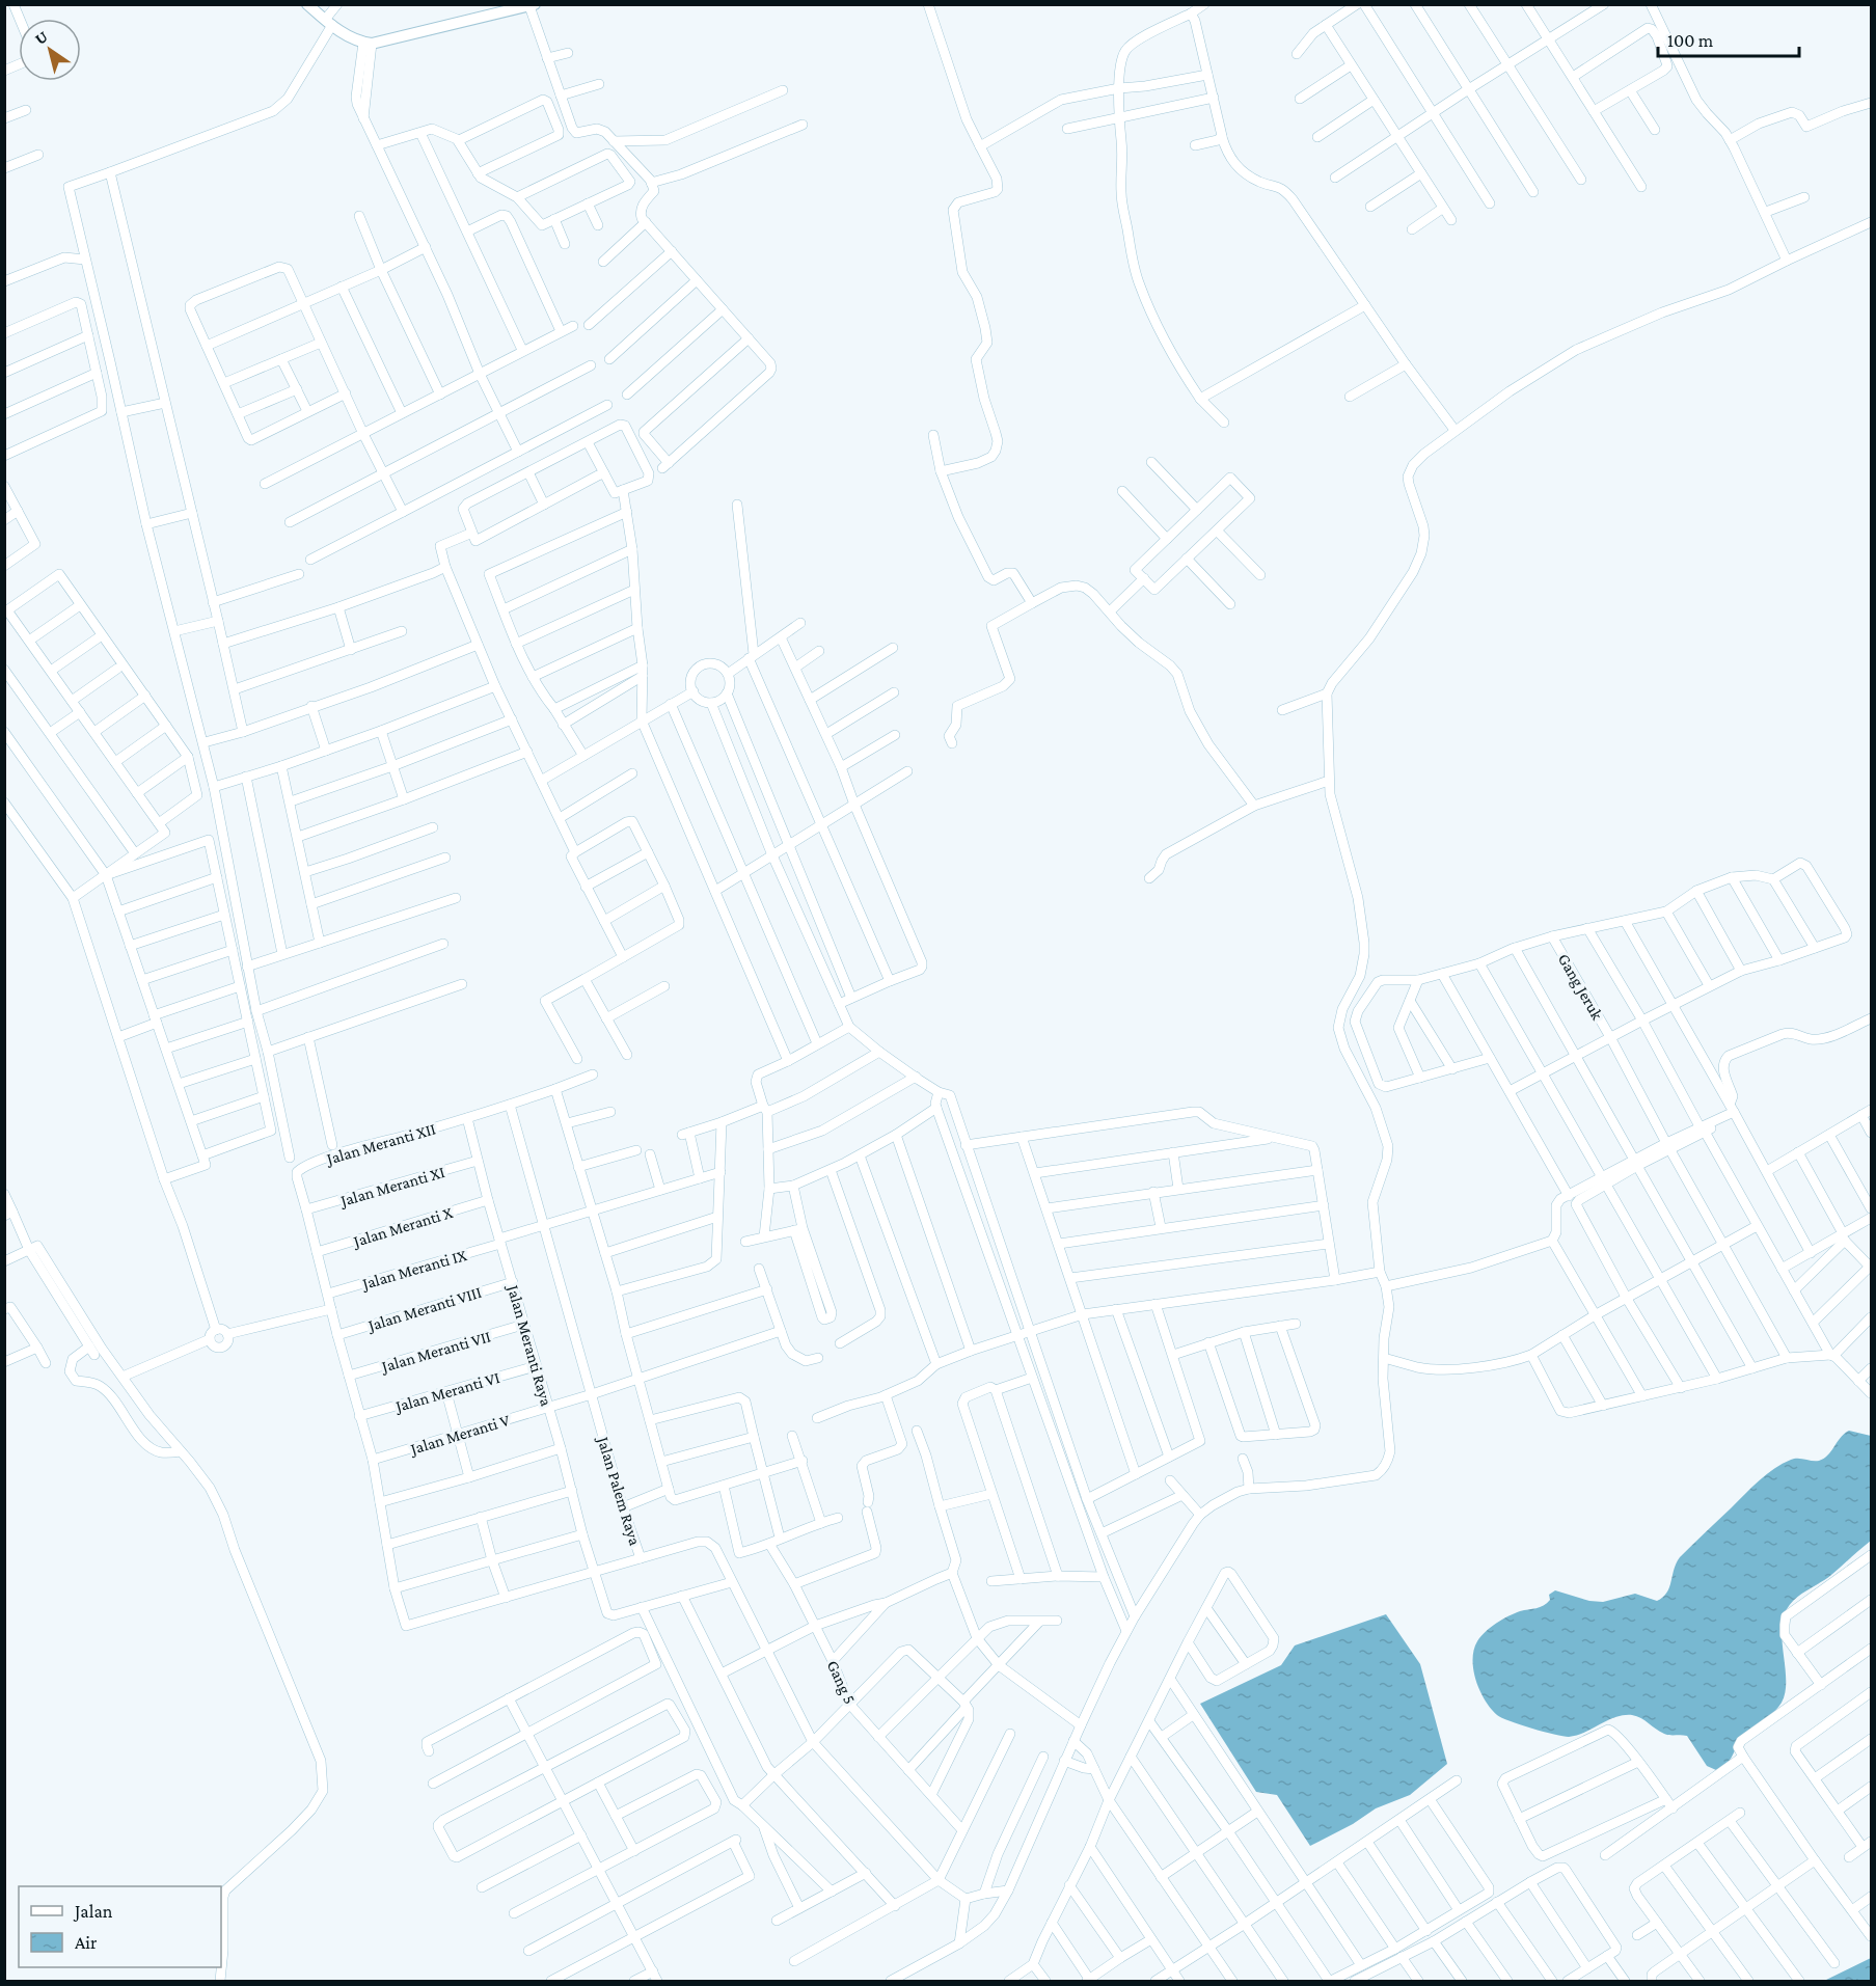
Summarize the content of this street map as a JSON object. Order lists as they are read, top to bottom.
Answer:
{
  "streets": {
    "street": [
      "Gang Jeruk",
      "Jalan Meranti XII",
      "Jalan Meranti XI",
      "Jalan Meranti X",
      "Jalan Meranti IX",
      "Jalan Meranti VIII",
      "Jalan Meranti Raya",
      "Jalan Meranti VII",
      "Jalan Meranti VI",
      "Jalan Meranti V",
      "Jalan Palem Raya",
      "Gang 5"
    ]
  },
  "crossings": [
    ["Jalan Meranti XII", "Jalan Meranti XI"],
    ["Jalan Meranti XII", "Jalan Meranti Raya"],
    ["Jalan Meranti XII", "Jalan Palem Raya"],
    ["Jalan Meranti XI", "Jalan Meranti Raya"],
    ["Jalan Meranti X", "Jalan Meranti Raya"],
    ["Jalan Meranti IX", "Jalan Meranti Raya"],
    ["Jalan Meranti IX", "Jalan Palem Raya"],
    ["Jalan Meranti VIII", "Jalan Meranti Raya"],
    ["Jalan Meranti Raya", "Jalan Meranti VII"],
    ["Jalan Meranti Raya", "Jalan Meranti VI"],
    ["Jalan Meranti Raya", "Jalan Meranti V"],
    ["Jalan Meranti V", "Jalan Palem Raya"]
  ],
  "legend": ["Jalan", "Air"],
  "scale_bar": "100 m",
  "north": "top left"
}
